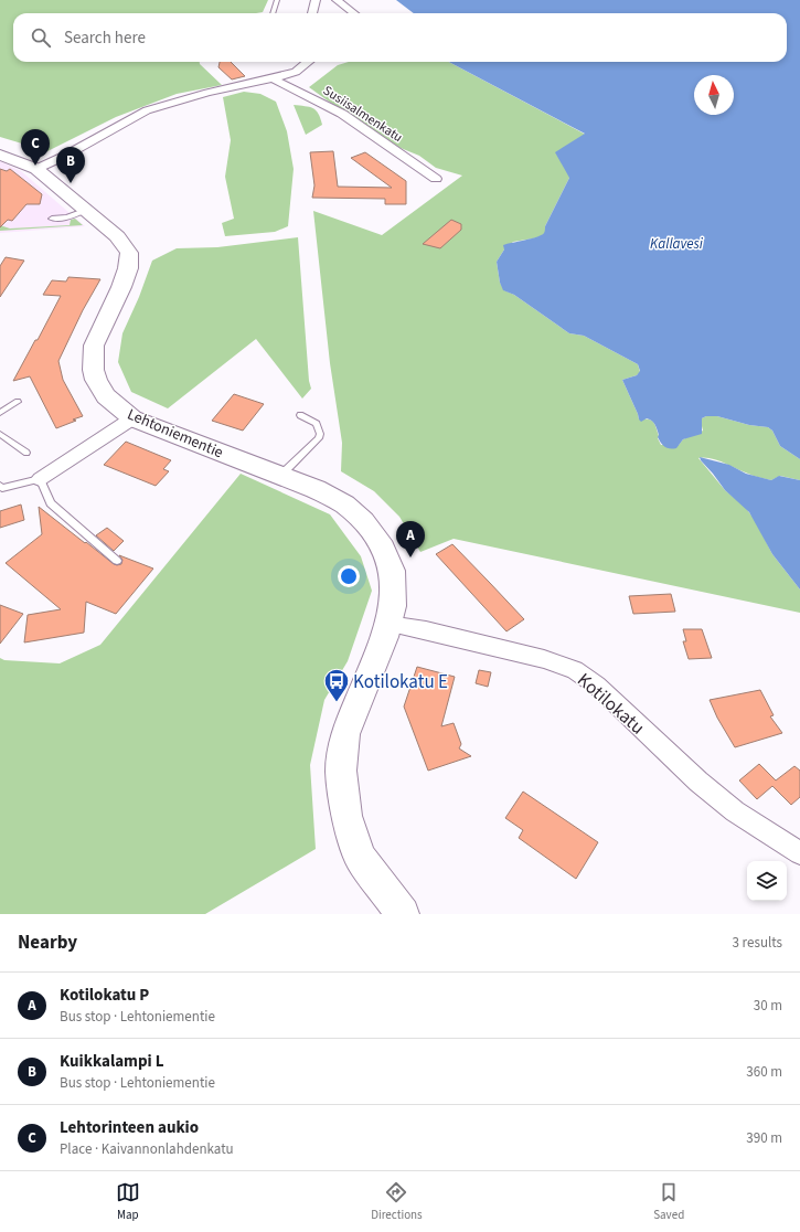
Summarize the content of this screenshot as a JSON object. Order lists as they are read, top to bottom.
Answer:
{
  "streets": {
    "street": ["Susiisalmenkatu", "Lehtoniementie", "Kotilokatu"]
  },
  "crossings": [
    ["Lehtoniementie", "Kotilokatu"]
  ],
  "water": ["Kallavesi"],
  "places": {
    "bus stop": ["Kotilokatu E"]
  },
  "north": "top",
  "page": {
    "search": "Search here",
    "pins": ["C", "B", "A"],
    "heading": ["Nearby", "3 results"],
    "list": [
      {
        "mark": "A",
        "name": "Kotilokatu P",
        "note": "Bus stop · Lehtoniementie",
        "value": "30 m"
      },
      {
        "mark": "B",
        "name": "Kuikkalampi L",
        "note": "Bus stop · Lehtoniementie",
        "value": "360 m"
      },
      {
        "mark": "C",
        "name": "Lehtorinteen aukio",
        "note": "Place · Kaivannonlahdenkatu",
        "value": "390 m"
      }
    ],
    "nav": ["Map", "Directions", "Saved"]
  }
}
